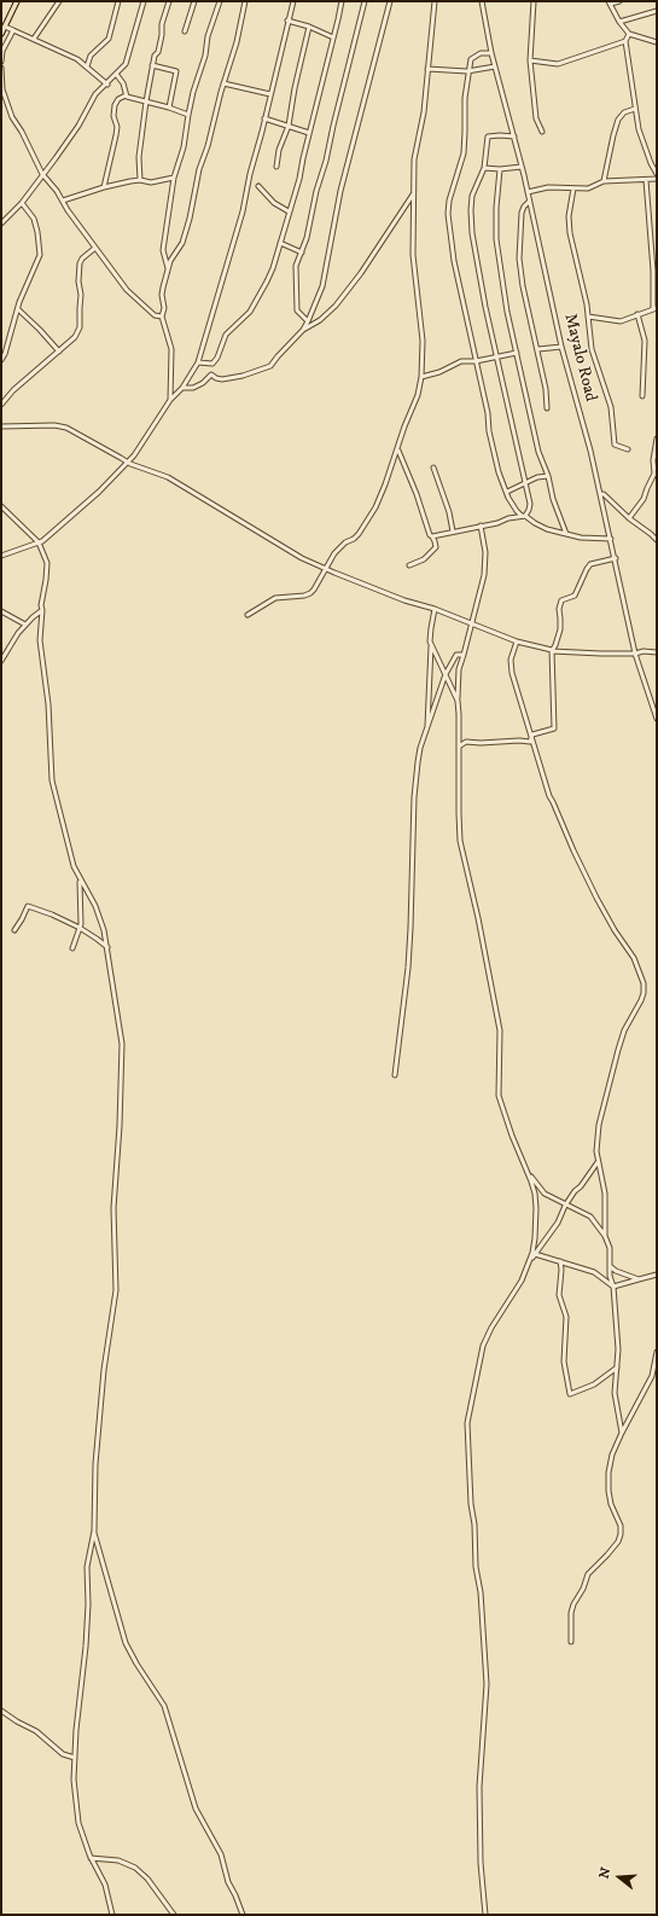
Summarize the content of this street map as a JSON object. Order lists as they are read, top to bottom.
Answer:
{
  "streets": {
    "street": ["Mayalo Road"]
  },
  "north": "left"
}
